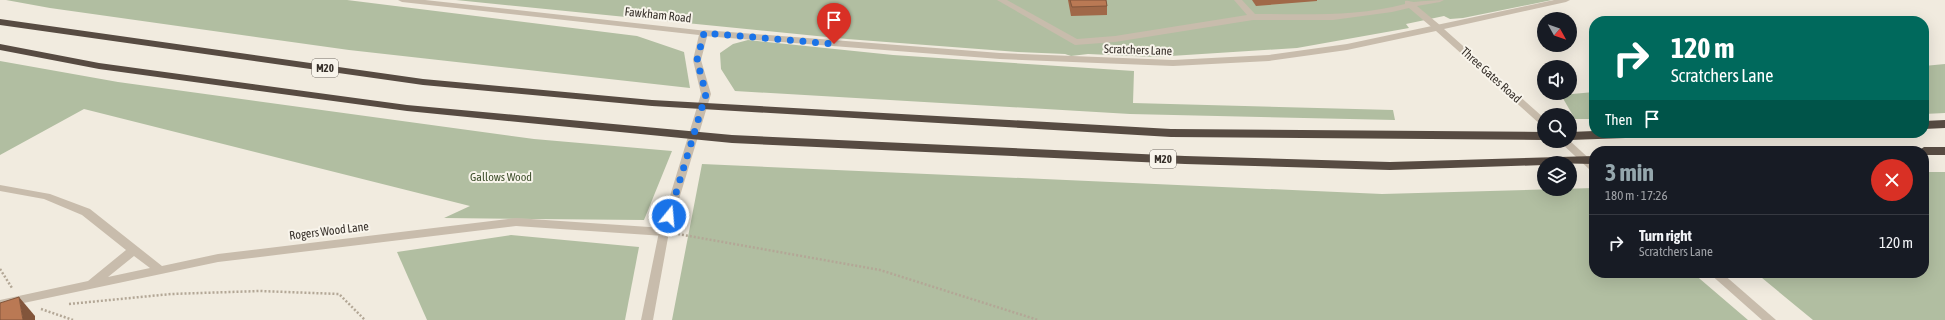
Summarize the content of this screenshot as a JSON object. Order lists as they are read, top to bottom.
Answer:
{
  "streets": {
    "highway": ["M20"],
    "street": [
      "Fawkham Road",
      "Scratchers Lane",
      "Three Gates Road",
      "Rogers Wood Lane"
    ]
  },
  "crossings": [
    ["Fawkham Road", "Scratchers Lane"],
    ["Fawkham Road", "Rogers Wood Lane"],
    ["Scratchers Lane", "Three Gates Road"]
  ],
  "parks": ["Gallows Wood"],
  "north": "bottom right",
  "page": {
    "turn": ["120 m", "Scratchers Lane"],
    "then": "Then",
    "heading": ["3 min", "180 m · 17:26"],
    "list": [
      {
        "name": "Turn right",
        "note": "Scratchers Lane",
        "value": "120 m"
      }
    ]
  }
}
